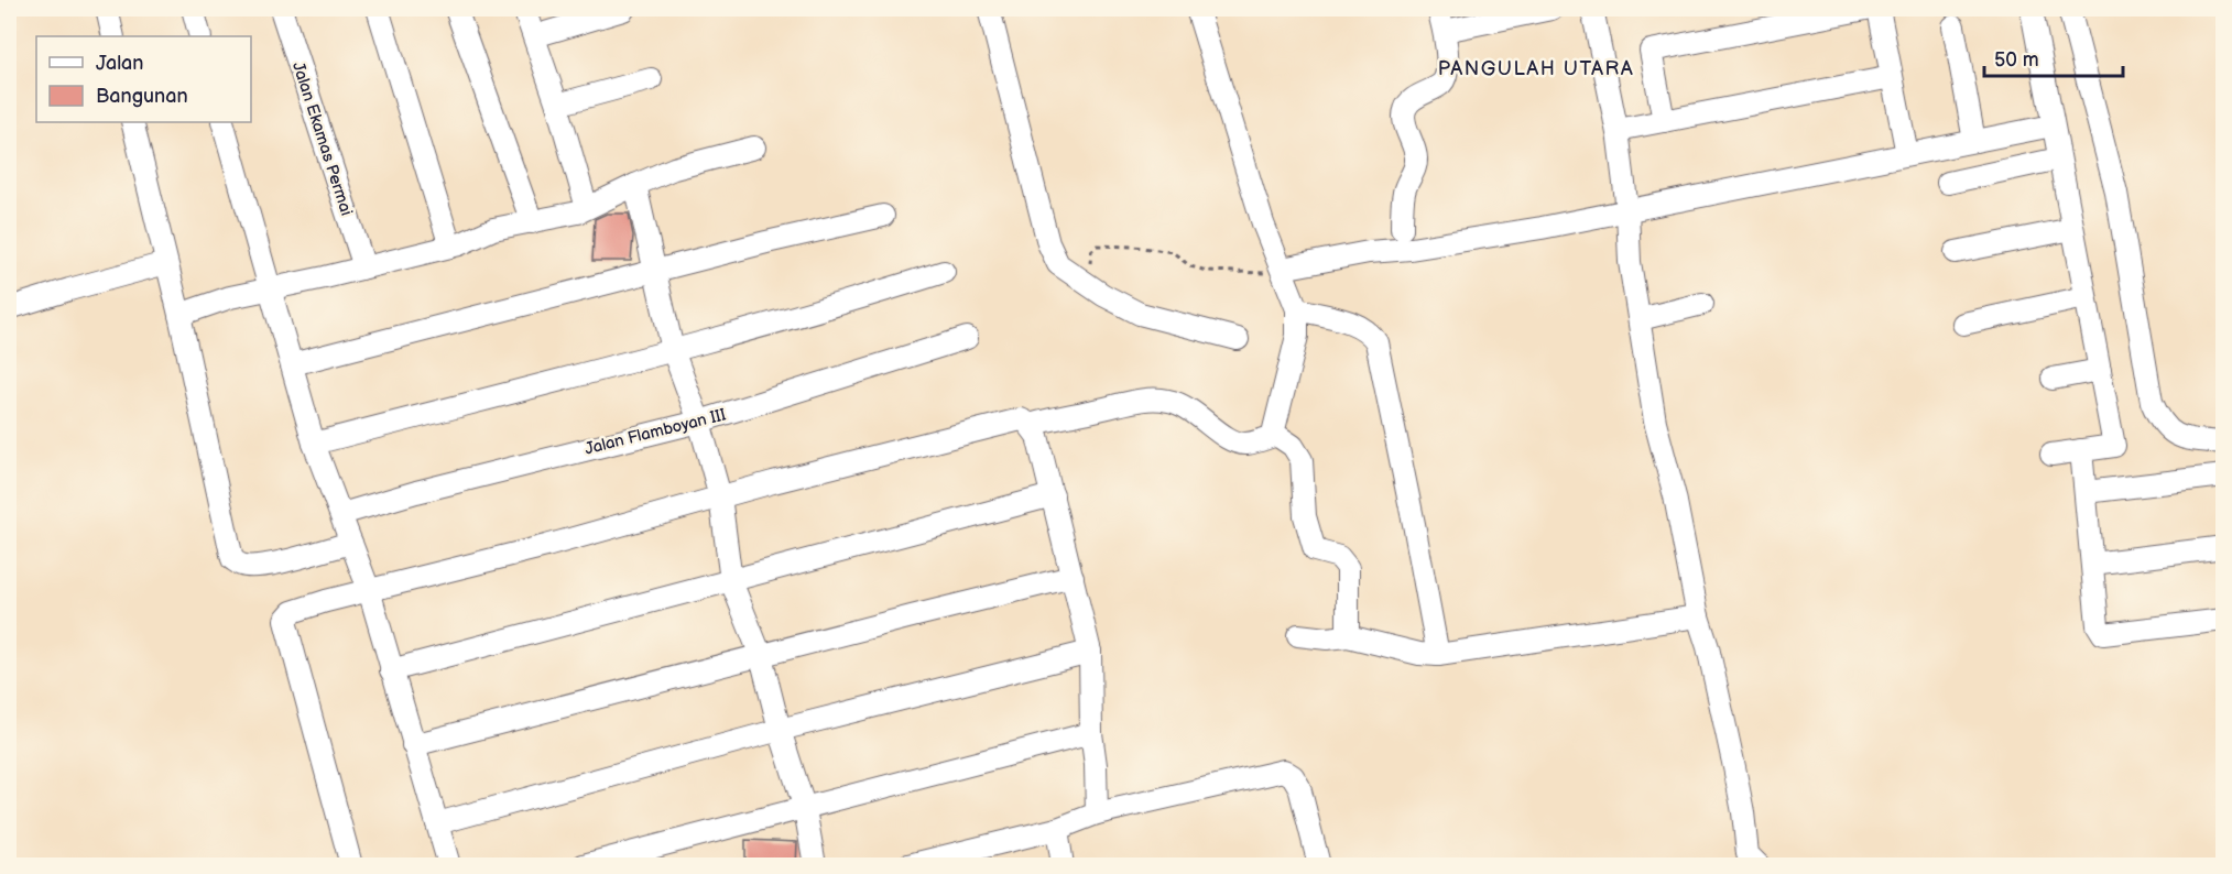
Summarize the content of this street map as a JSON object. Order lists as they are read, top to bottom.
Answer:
{
  "streets": {
    "street": ["Jalan Ekamas Permai", "Jalan Flamboyan III"]
  },
  "districts": ["PANGULAH UTARA"],
  "legend": ["Jalan", "Bangunan"],
  "scale_bar": "50 m"
}
